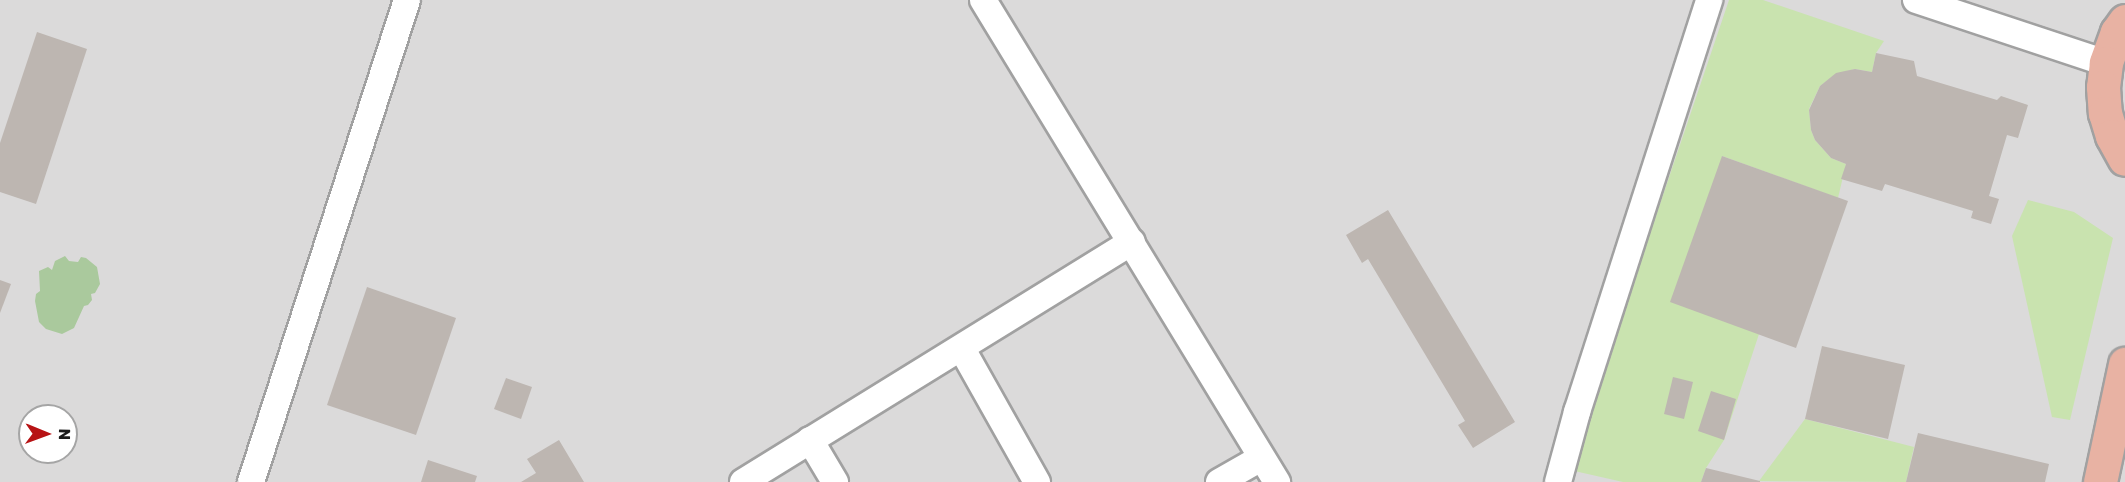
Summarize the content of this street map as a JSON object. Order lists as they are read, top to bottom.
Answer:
{
  "north": "right"
}
